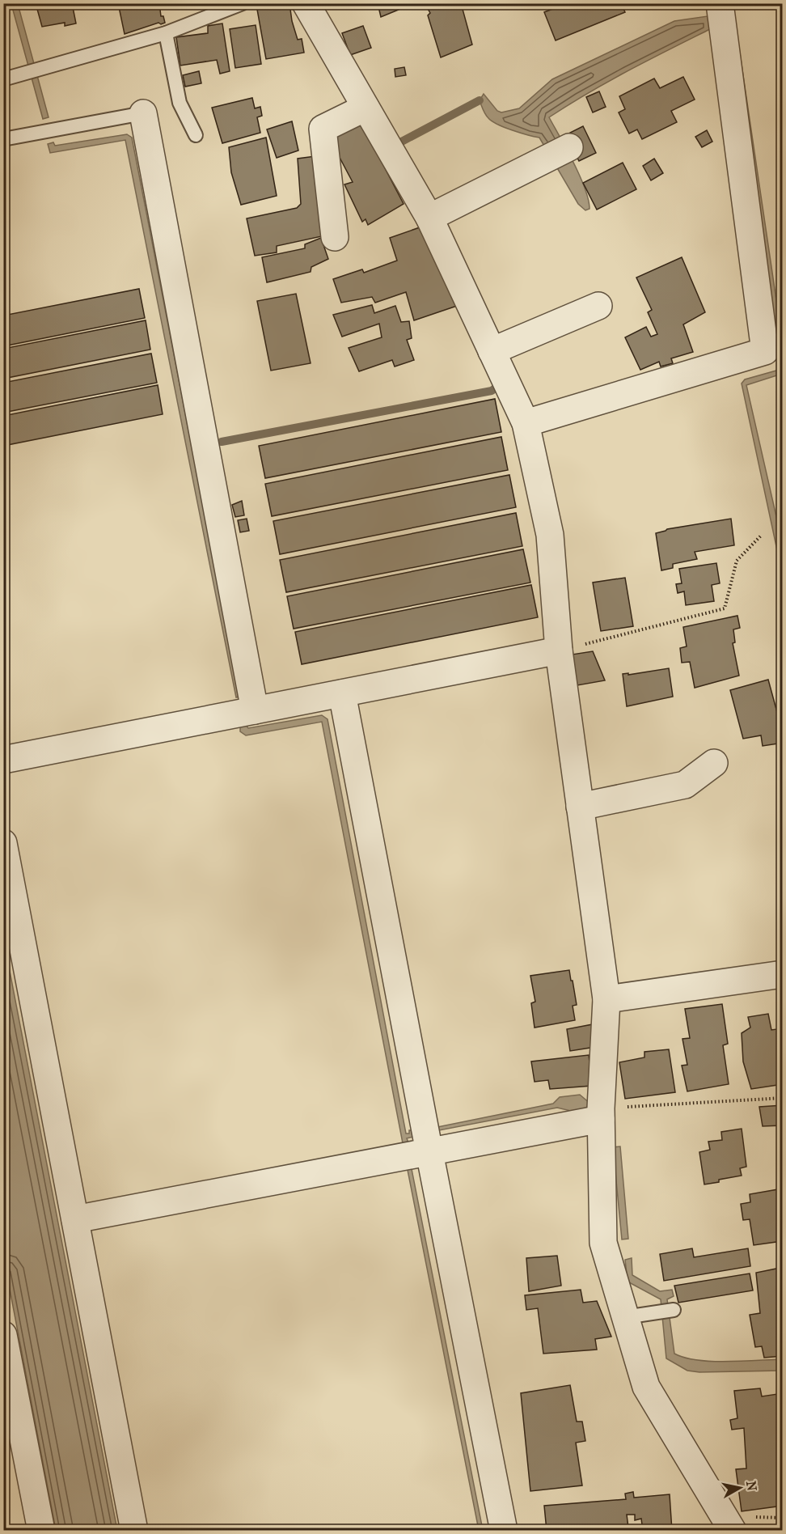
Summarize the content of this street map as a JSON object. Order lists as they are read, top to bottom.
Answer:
{
  "north": "right"
}
